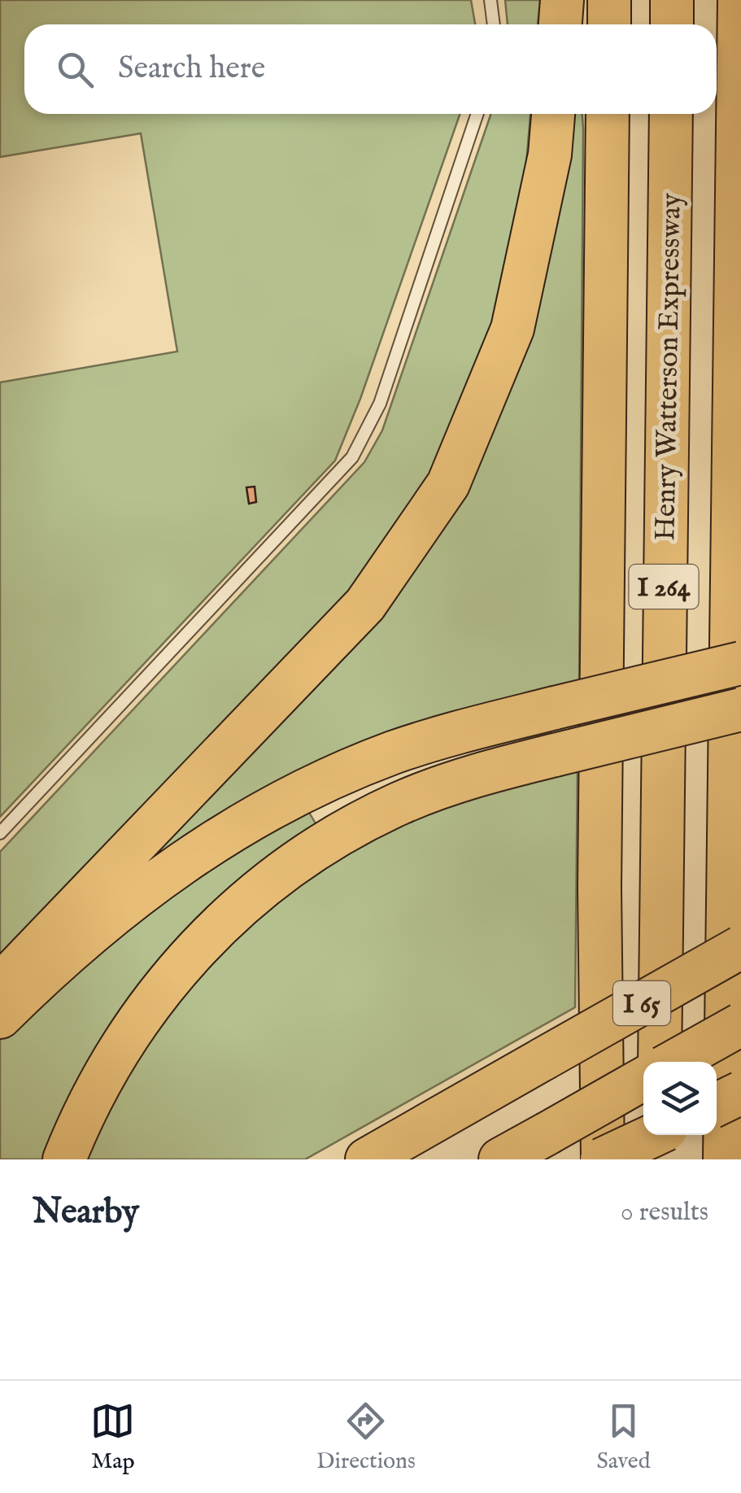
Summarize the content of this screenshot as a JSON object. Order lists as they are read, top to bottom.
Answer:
{
  "streets": {
    "highway": ["Henry Watterson Expressway", "I 264", "I 65"]
  },
  "page": {
    "search": "Search here",
    "heading": ["Nearby", "0 results"],
    "nav": ["Map", "Directions", "Saved"]
  }
}
